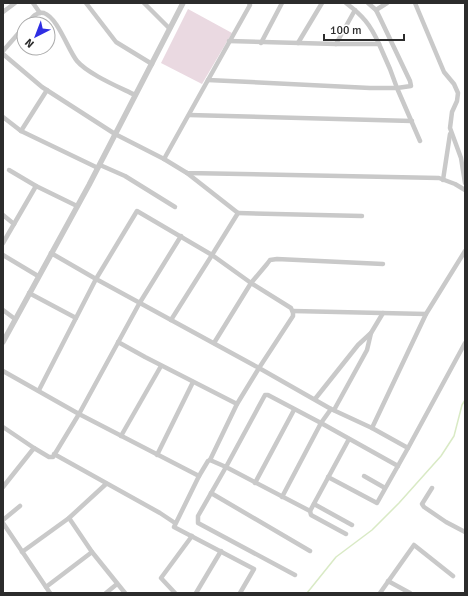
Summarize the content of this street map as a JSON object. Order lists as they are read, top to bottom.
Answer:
{
  "scale_bar": "100 m",
  "north": "bottom left"
}
